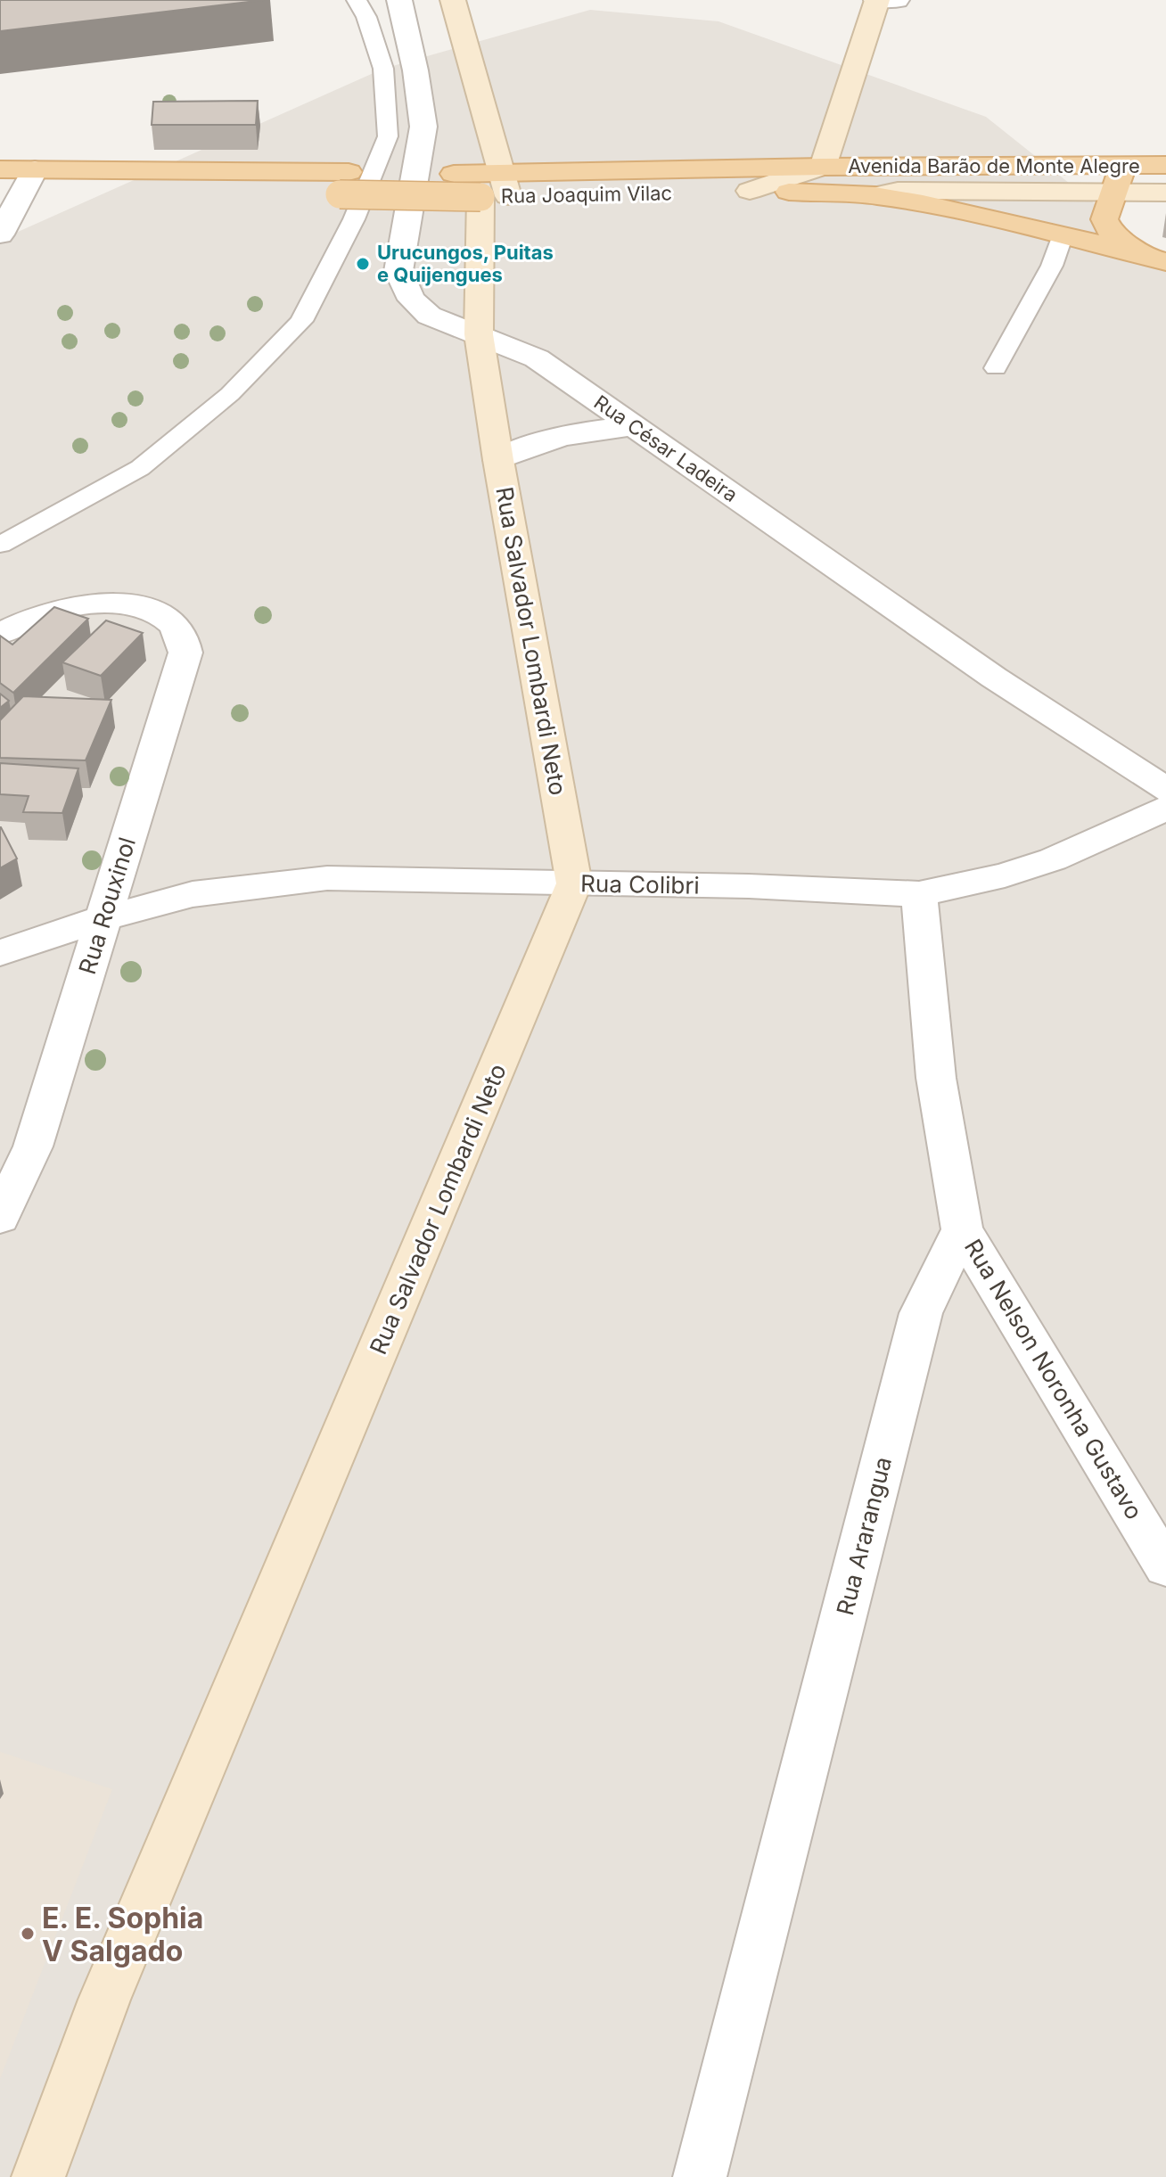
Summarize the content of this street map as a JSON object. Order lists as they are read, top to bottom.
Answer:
{
  "streets": {
    "main road": ["Avenida Barão de Monte Alegre", "Rua Joaquim Vilac", "Rua Salvador Lombardi Neto"],
    "street": [
      "Rua César Ladeira",
      "Rua Colibri",
      "Rua Rouxinol",
      "Rua Nelson Noronha Gustavo",
      "Rua Ararangua"
    ]
  },
  "crossings": [
    ["Avenida Barão de Monte Alegre", "Rua Joaquim Vilac"],
    ["Rua Joaquim Vilac", "Rua Salvador Lombardi Neto"],
    ["Rua César Ladeira", "Rua Salvador Lombardi Neto"],
    ["Rua Salvador Lombardi Neto", "Rua Colibri"],
    ["Rua Colibri", "Rua Rouxinol"],
    ["Rua Nelson Noronha Gustavo", "Rua Ararangua"]
  ],
  "places": ["Urucungos, Puitas e Quijengues", "E. E. Sophia V Salgado"]
}
